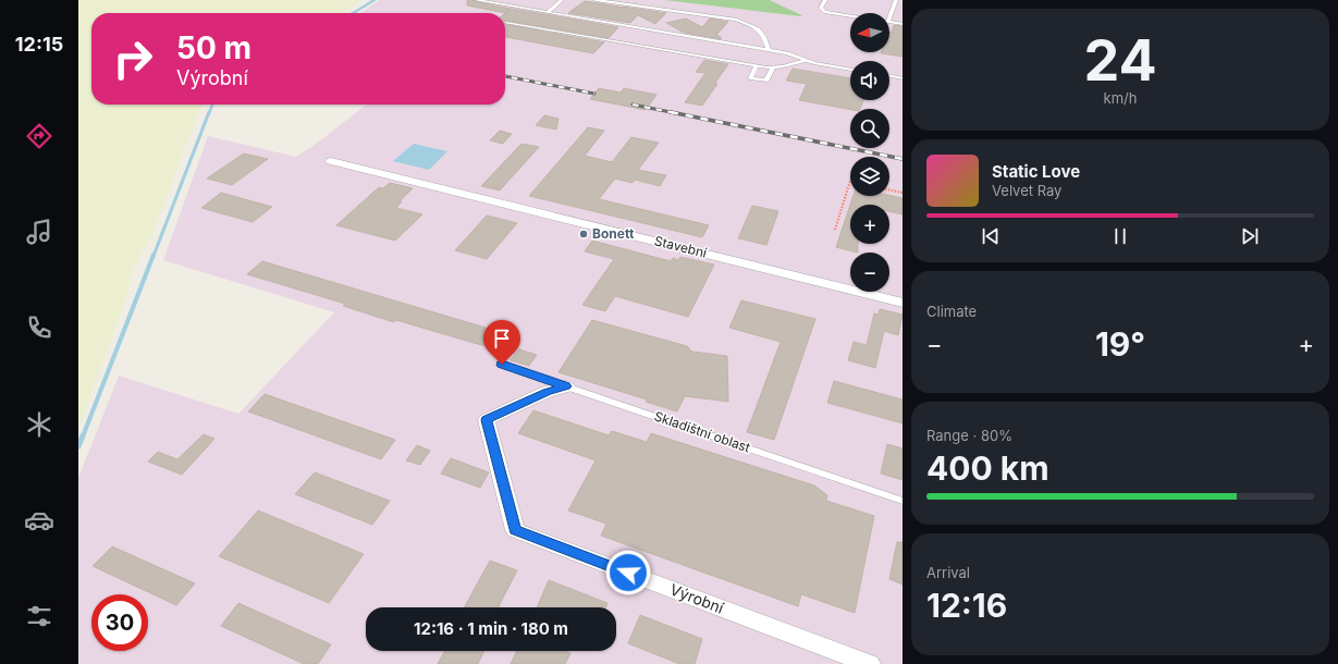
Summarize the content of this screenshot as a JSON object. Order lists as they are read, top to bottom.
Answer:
{
  "streets": {
    "street": ["Stavební", "Výrobní"],
    "lane": ["Skladištní oblast"]
  },
  "crossings": [
    ["Skladištní oblast", "Výrobní"]
  ],
  "places": ["Bonett"],
  "north": "left",
  "page": {
    "tabs": "12:15",
    "tile": [
      ["24", "km/h"],
      "Climate",
      ["Range · 80%", "400 km"],
      ["Arrival", "12:16"]
    ],
    "map_buttons": ["+", "−"],
    "turn": ["50 m", "Výrobní"],
    "song": ["Static Love", "Velvet Ray"],
    "heat": ["−", "19°", "+"],
    "limit": "30",
    "trip": "12:16 · 1 min · 180 m"
  }
}
